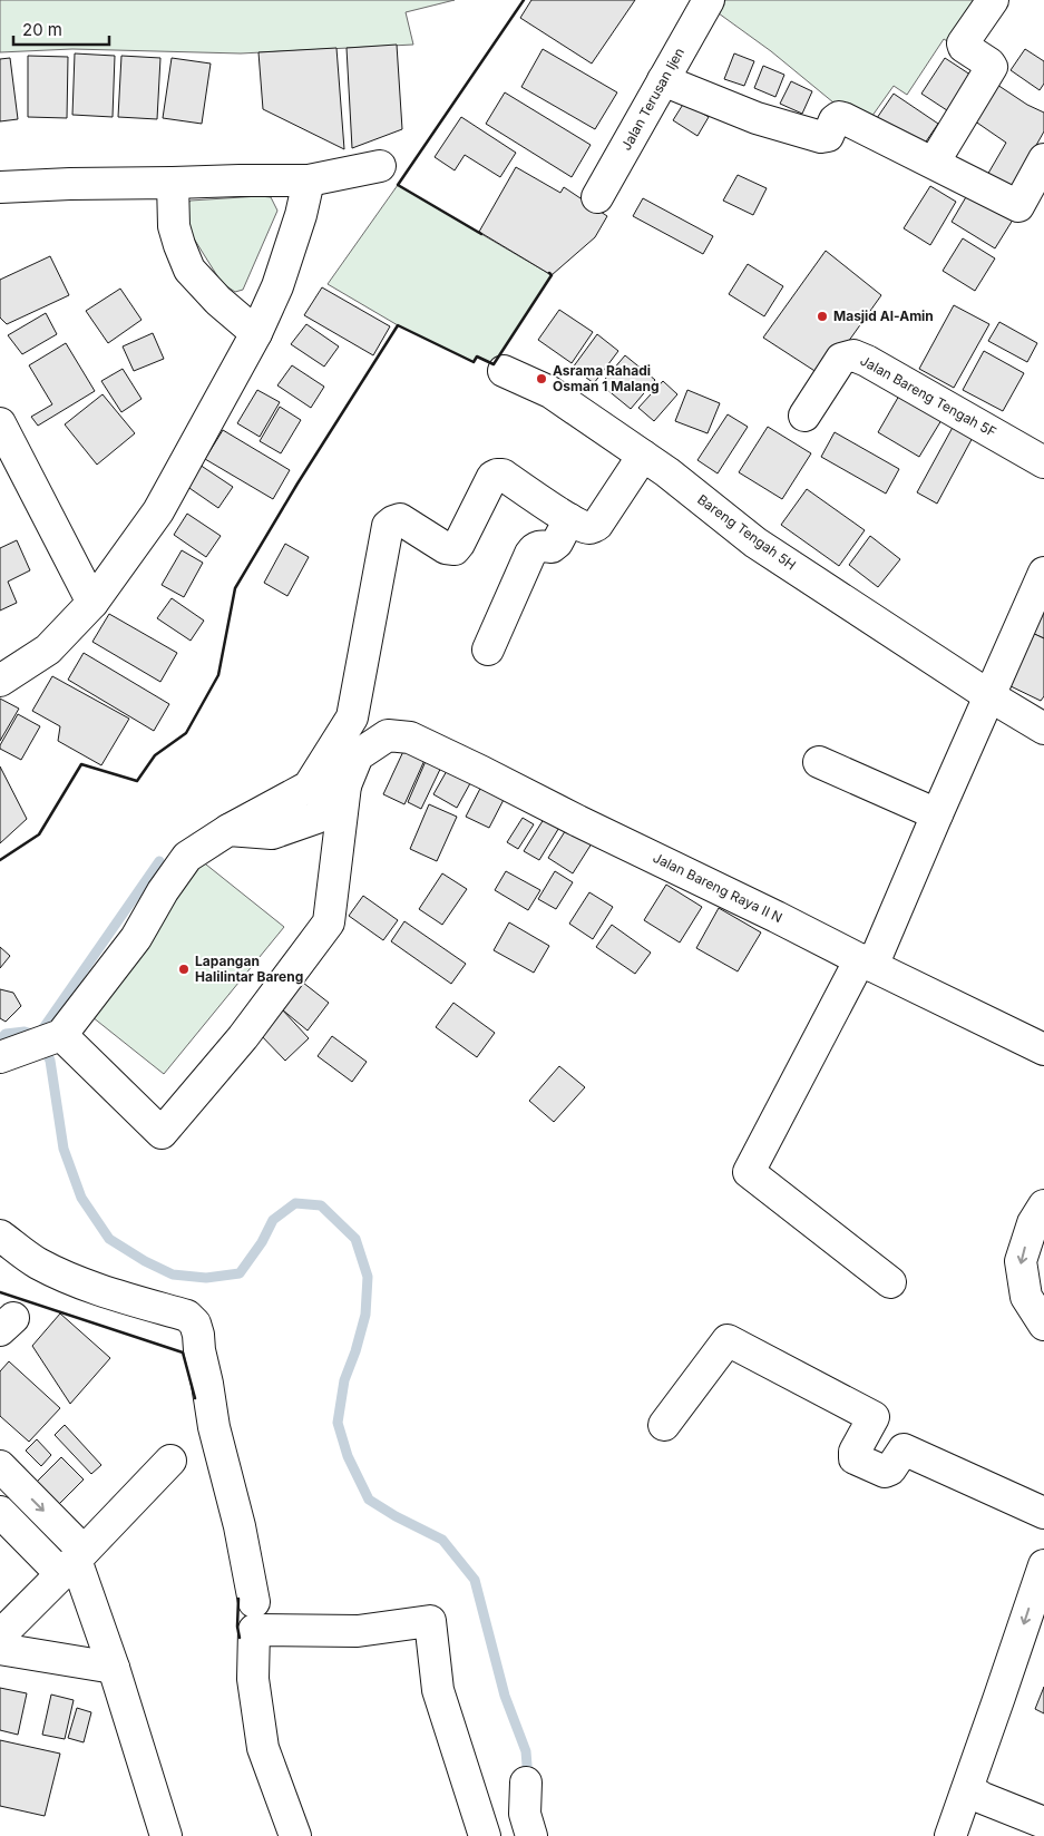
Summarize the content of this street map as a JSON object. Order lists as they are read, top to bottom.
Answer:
{
  "streets": {
    "street": [
      "Jalan Terusan Ijen",
      "Jalan Bareng Tengah 5F",
      "Bareng Tengah 5H",
      "Jalan Bareng Raya II N"
    ]
  },
  "places": ["Masjid Al-Amin", "Asrama Rahadi Osman 1 Malang", "Lapangan Halilintar Bareng"],
  "scale_bar": "20 m"
}
